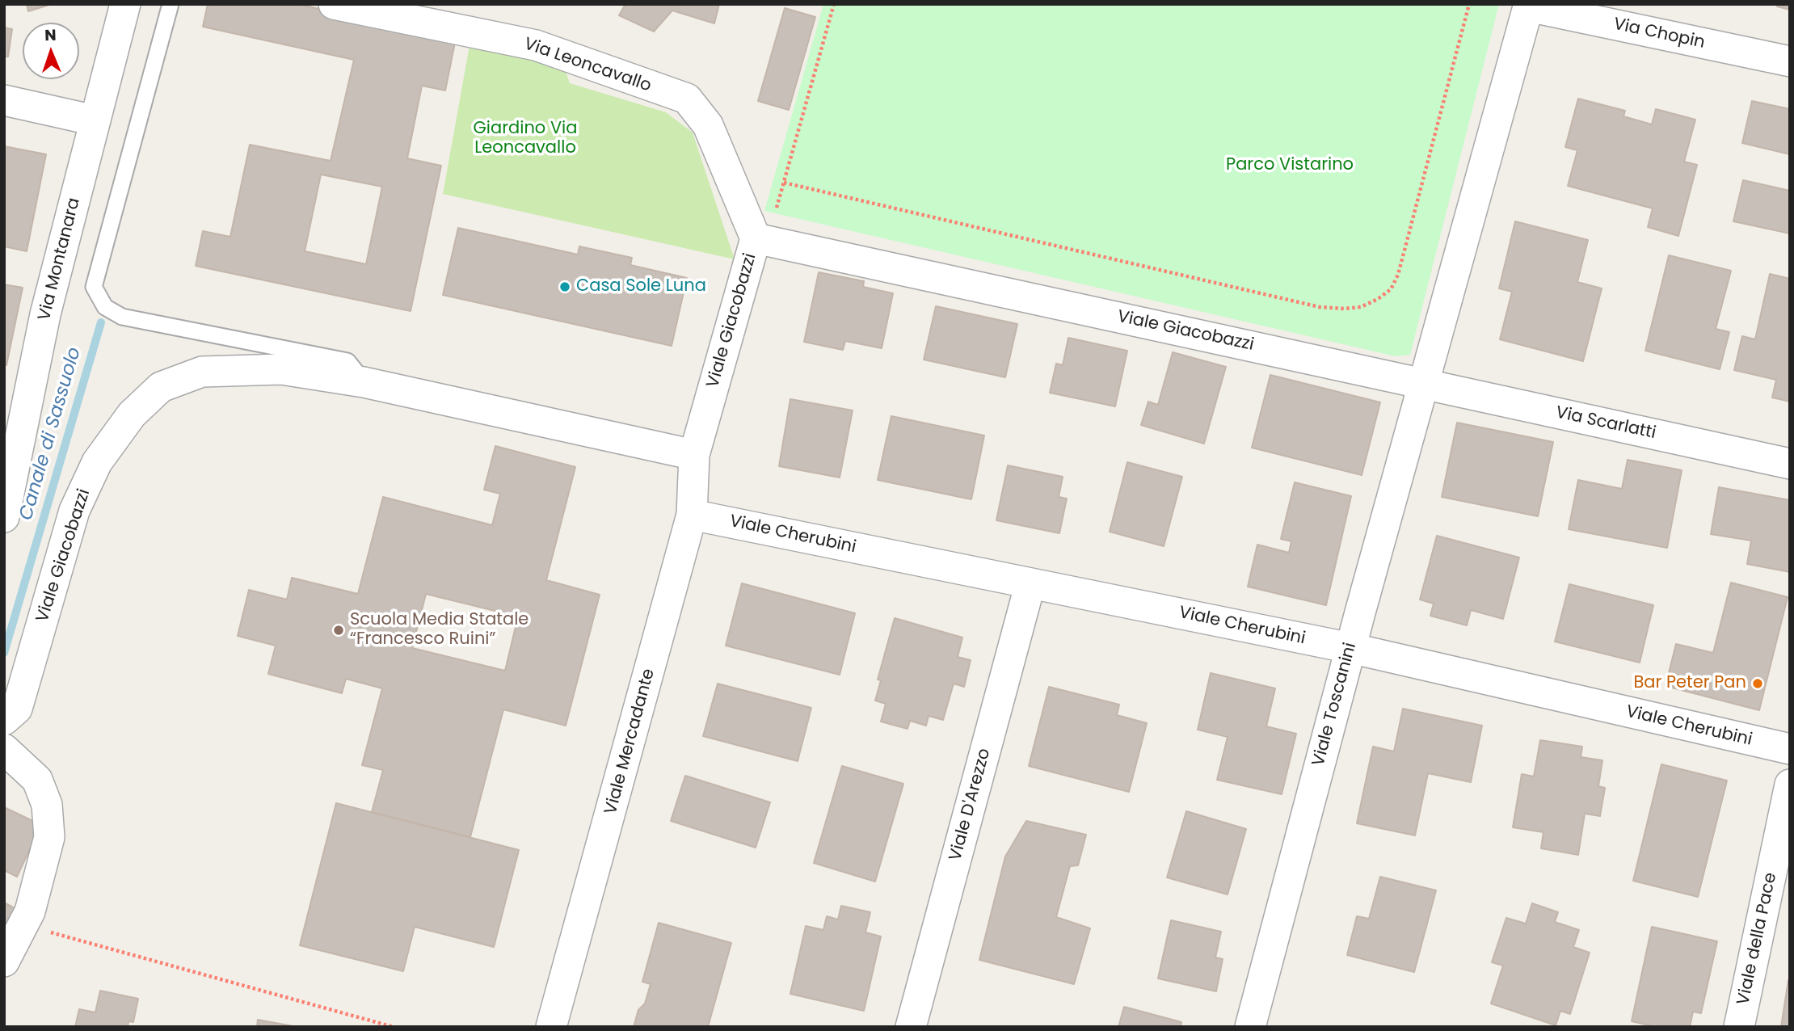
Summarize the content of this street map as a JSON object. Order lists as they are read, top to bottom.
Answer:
{
  "streets": {
    "street": [
      "Via Chopin",
      "Via Leoncavallo",
      "Via Montanara",
      "Viale Giacobazzi",
      "Via Scarlatti",
      "Viale Cherubini",
      "Viale Toscanini",
      "Viale Mercadante",
      "Viale D'Arezzo",
      "Viale della Pace"
    ]
  },
  "crossings": [
    ["Via Leoncavallo", "Viale Giacobazzi"],
    ["Viale Giacobazzi", "Via Scarlatti"],
    ["Viale Giacobazzi", "Viale Toscanini"],
    ["Viale Giacobazzi", "Viale Mercadante"],
    ["Via Scarlatti", "Viale Toscanini"],
    ["Viale Cherubini", "Viale Toscanini"],
    ["Viale Cherubini", "Viale Mercadante"],
    ["Viale Cherubini", "Viale D'Arezzo"]
  ],
  "water": ["Canale di Sassuolo"],
  "parks": ["Giardino Via Leoncavallo", "Parco Vistarino"],
  "places": ["Casa Sole Luna", "Scuola Media Statale “Francesco Ruini”", "Bar Peter Pan"],
  "north": "top"
}
